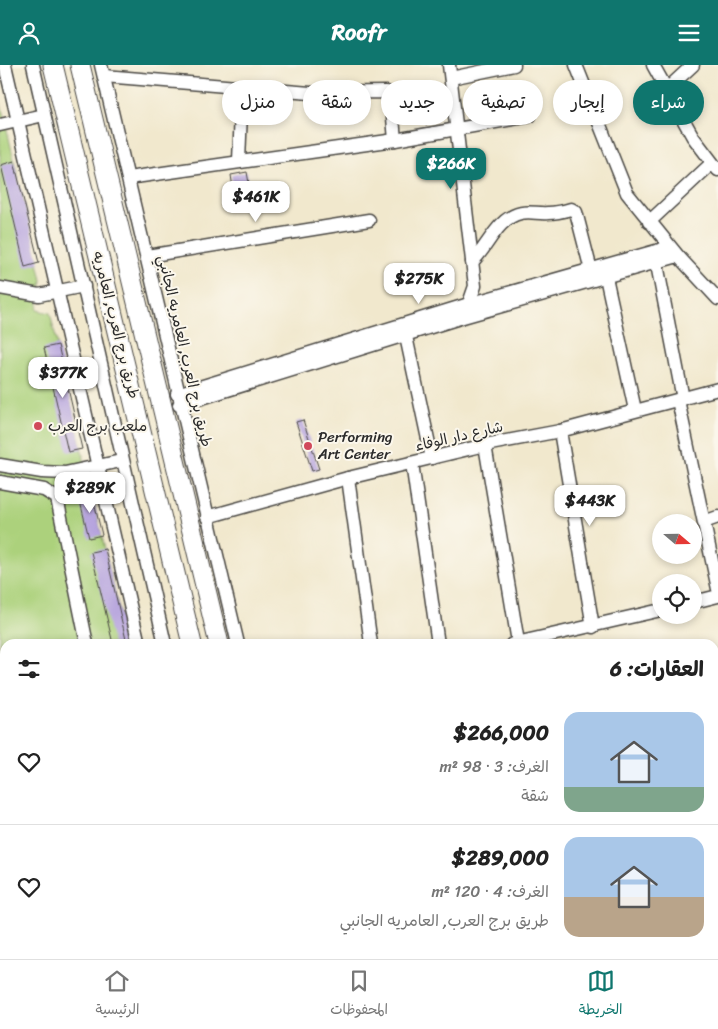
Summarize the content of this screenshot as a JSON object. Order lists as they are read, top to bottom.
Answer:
{
  "streets": {
    "highway": ["طريق برج العرب, العامريه"],
    "street": ["طريق برج العرب, العامريه الجانبي", "شارع دار الوفاء"]
  },
  "crossings": [
    ["طريق برج العرب, العامريه الجانبي", "شارع دار الوفاء"]
  ],
  "places": ["ملعب برج العرب", "Performing Art Center"],
  "north": "right",
  "page": {
    "header": "Roofr",
    "chip": [
      "شراء",
      "إيجار",
      "تصفية",
      "جديد",
      "شقة",
      "منزل"
    ],
    "price": [
      "$266K",
      "$461K",
      "$275K",
      "$377K",
      "$289K",
      "$443K"
    ],
    "heading": "العقارات: 6",
    "list": [
      {
        "name": "$266,000",
        "note": "الغرف: 3 · 98 m² · شقة"
      },
      {
        "name": "$289,000",
        "note": "الغرف: 4 · 120 m² · طريق برج العرب, العامريه الجانبي"
      }
    ],
    "tabs": ["الخريطة", "المحفوظات", "الرئيسية"]
  }
}
